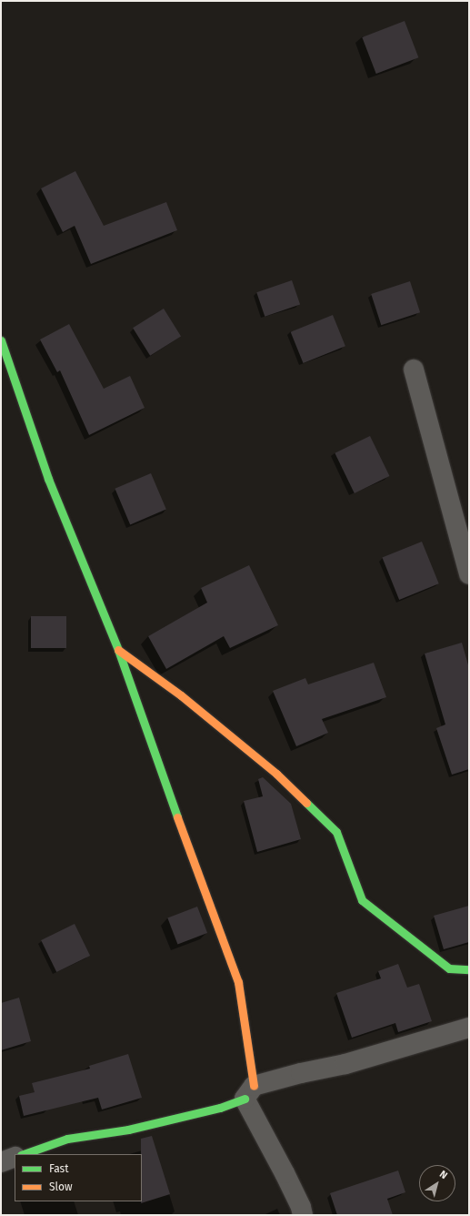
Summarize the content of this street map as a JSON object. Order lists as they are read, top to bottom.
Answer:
{
  "legend": ["Fast", "Slow"],
  "north": "top right"
}
